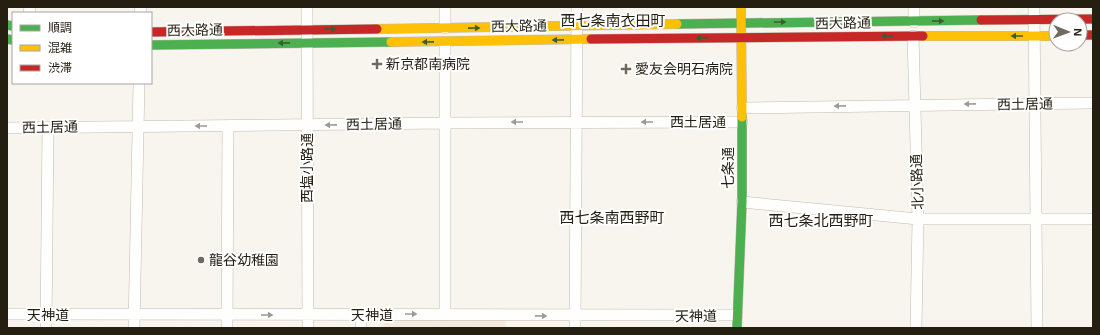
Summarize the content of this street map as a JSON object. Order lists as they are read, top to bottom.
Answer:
{
  "streets": {
    "main road": ["西大路通", "七条通"],
    "street": [
      "西土居通",
      "西塩小路通",
      "北小路通",
      "天神道"
    ]
  },
  "crossings": [
    ["西大路通", "西塩小路通"],
    ["西大路通", "七条通"],
    ["西大路通", "北小路通"],
    ["西土居通", "西塩小路通"],
    ["西土居通", "七条通"],
    ["西土居通", "北小路通"],
    ["西塩小路通", "天神道"],
    ["七条通", "天神道"]
  ],
  "one_way": ["西土居通", "天神道"],
  "districts": ["西七条南衣田町", "西七条南西野町", "西七条北西野町"],
  "places": {
    "health": ["新京都南病院", "愛友会明石病院"],
    "other": ["龍谷幼稚園"]
  },
  "legend": ["順調", "混雑", "渋滞"],
  "north": "right"
}
